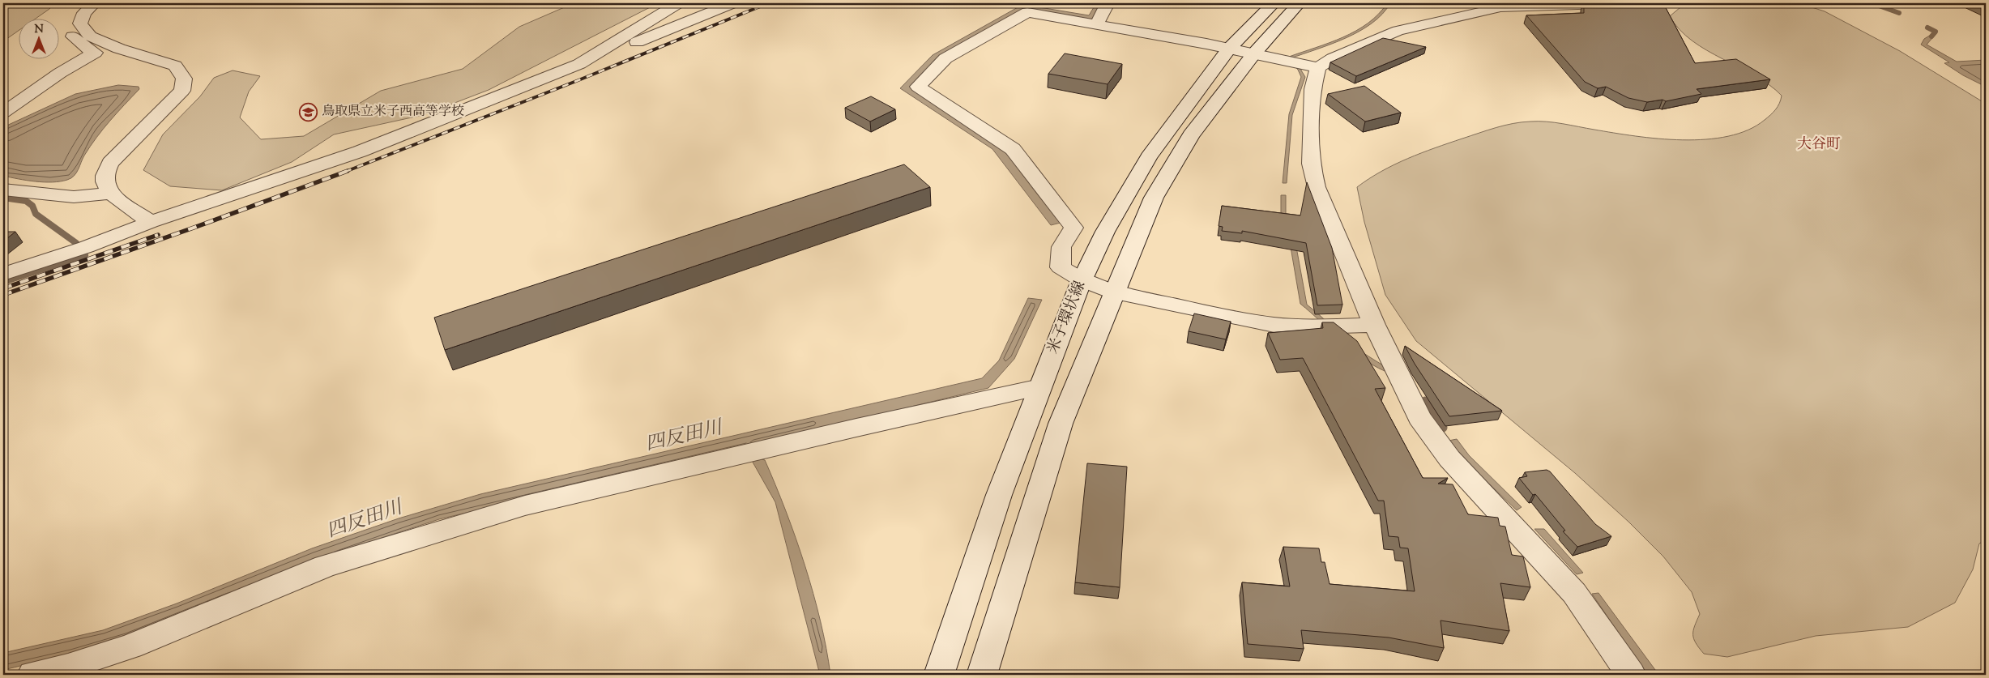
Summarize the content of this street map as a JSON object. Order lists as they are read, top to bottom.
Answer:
{
  "streets": {
    "street": ["米子環状線"]
  },
  "districts": ["大谷町"],
  "water": ["四反田川"],
  "places": {
    "school or university": ["鳥取県立米子西高等学校"]
  },
  "north": "top"
}
